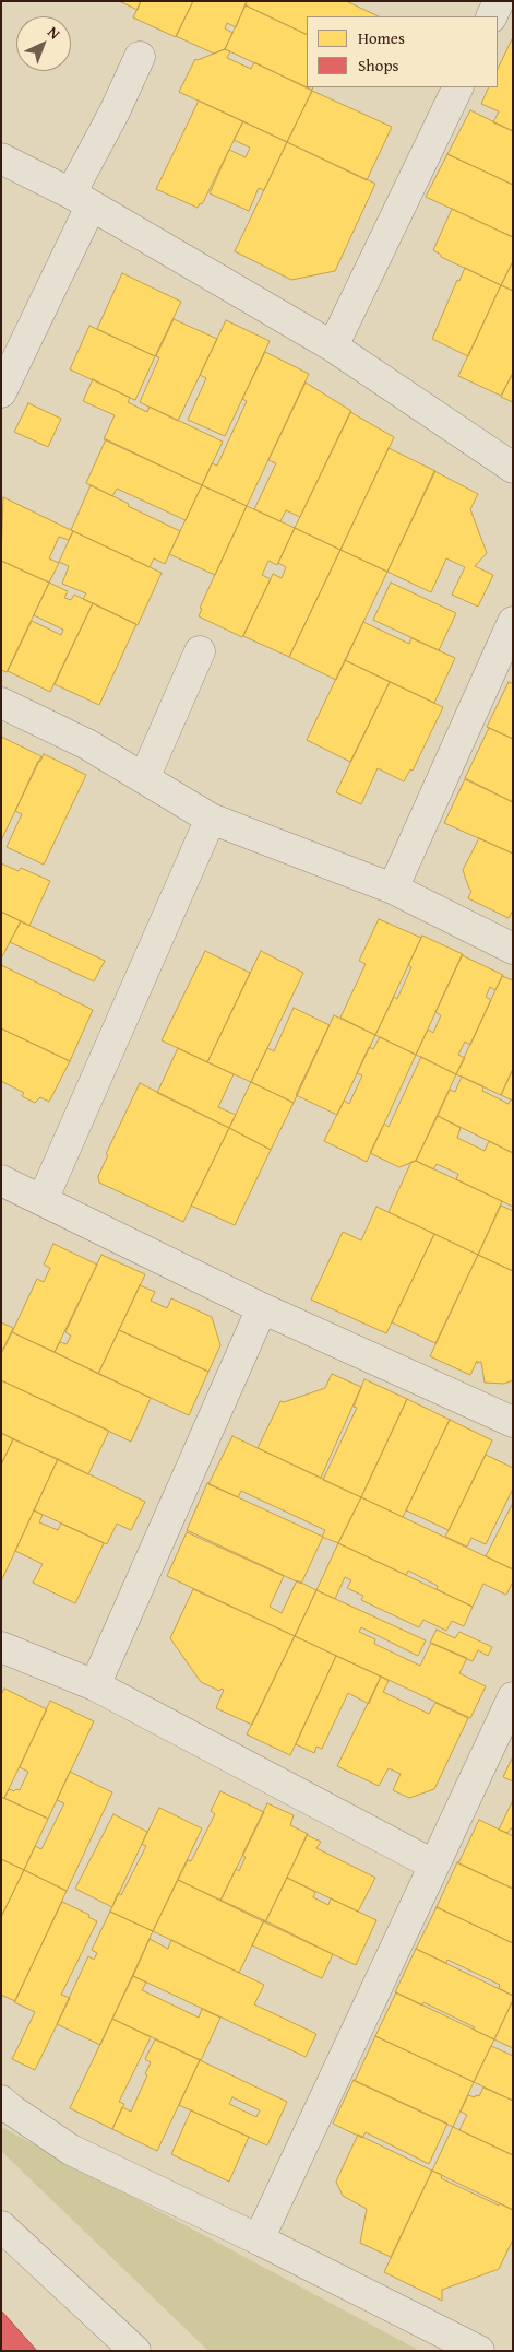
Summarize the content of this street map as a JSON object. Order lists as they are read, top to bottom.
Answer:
{
  "legend": ["Homes", "Shops"],
  "north": "top right"
}
